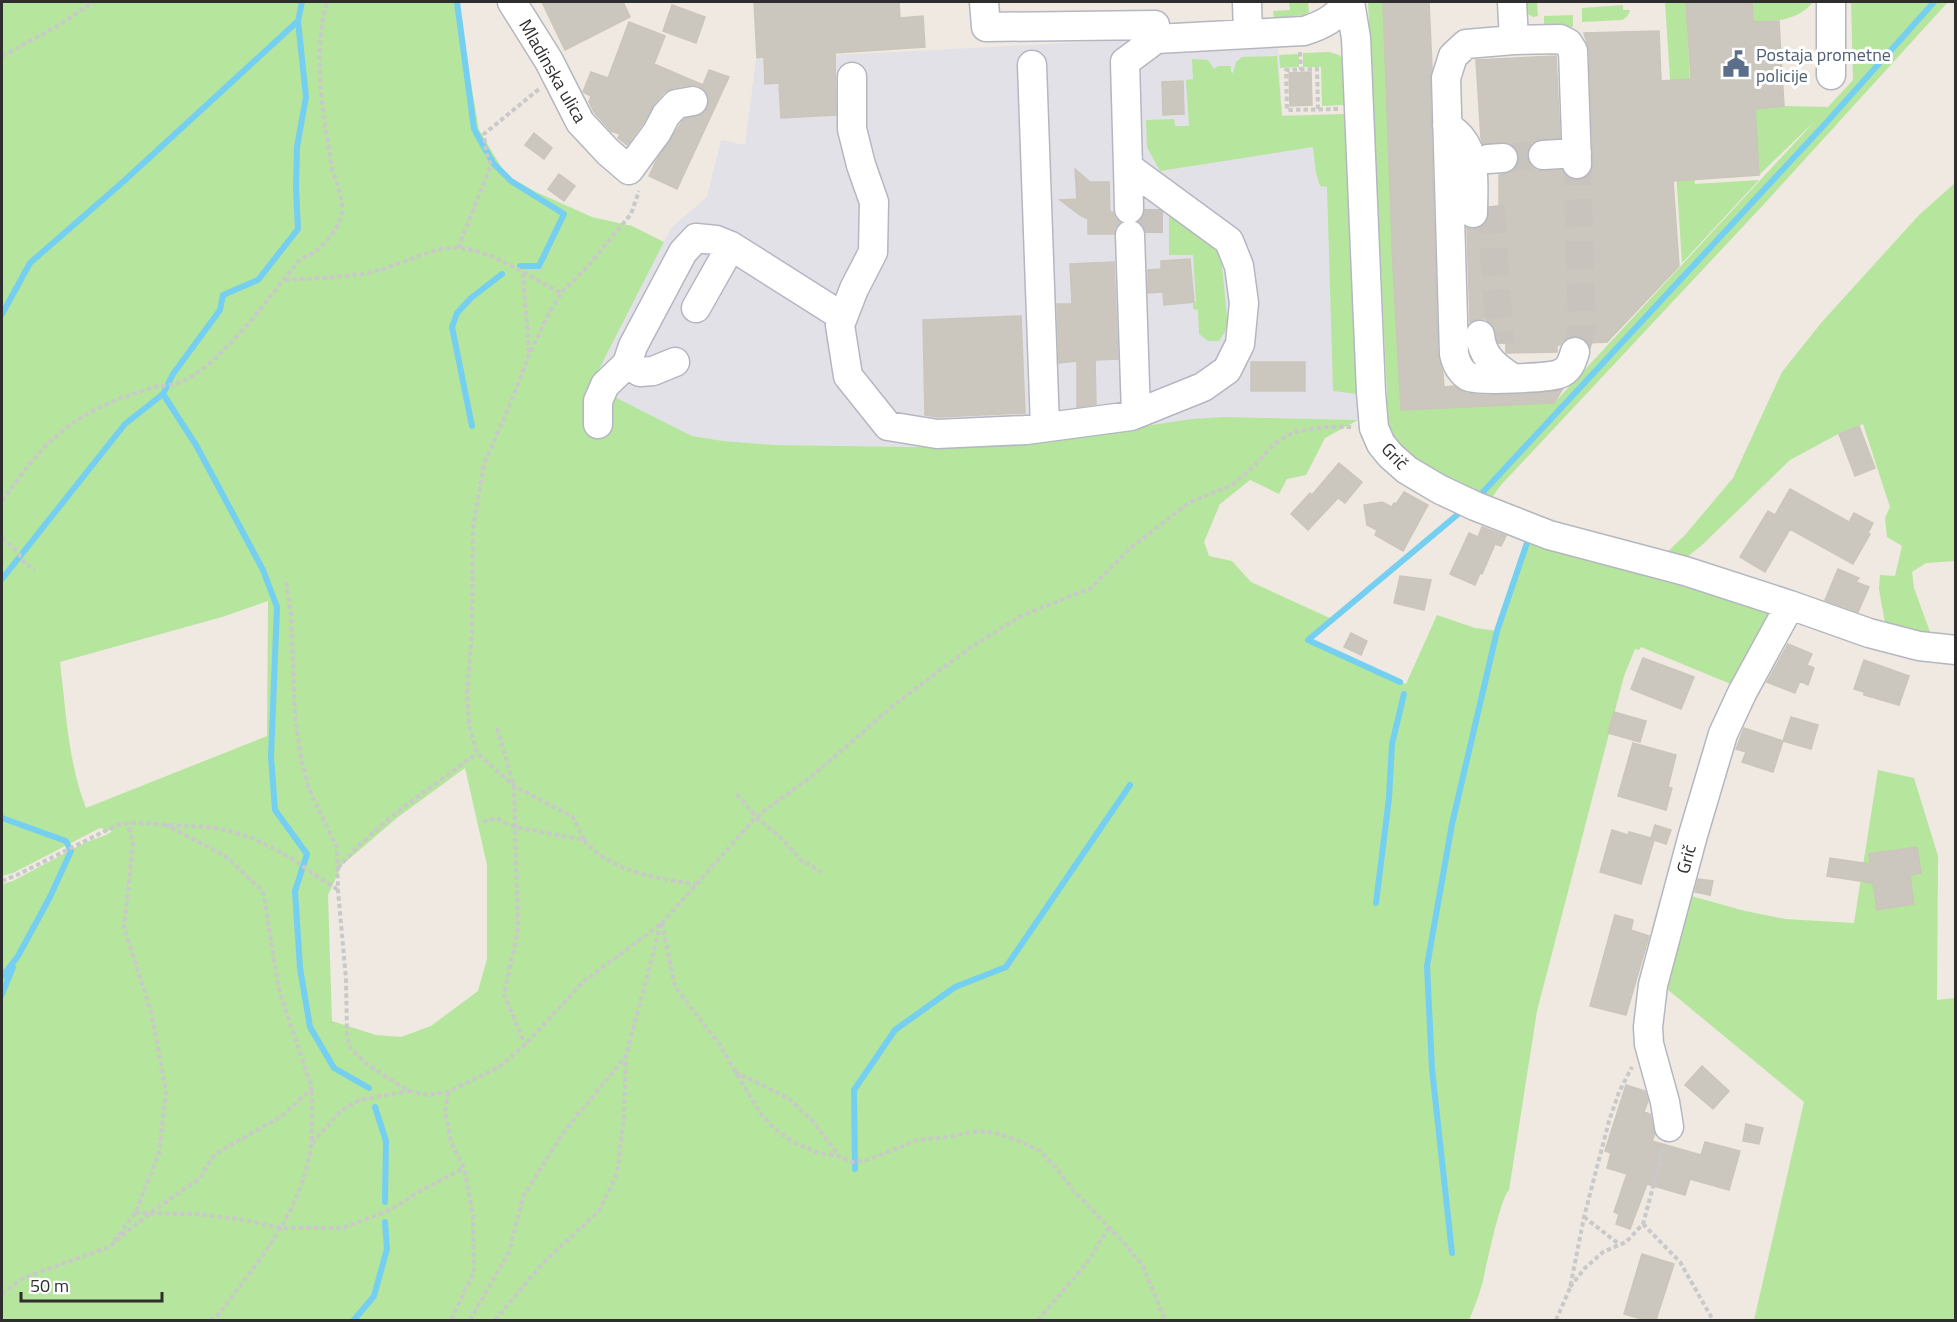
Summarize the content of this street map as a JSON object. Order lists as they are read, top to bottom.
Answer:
{
  "streets": {
    "street": ["Mladinska ulica", "Grič"]
  },
  "places": {
    "public building": ["Postaja prometne policije"]
  },
  "scale_bar": "50 m"
}
